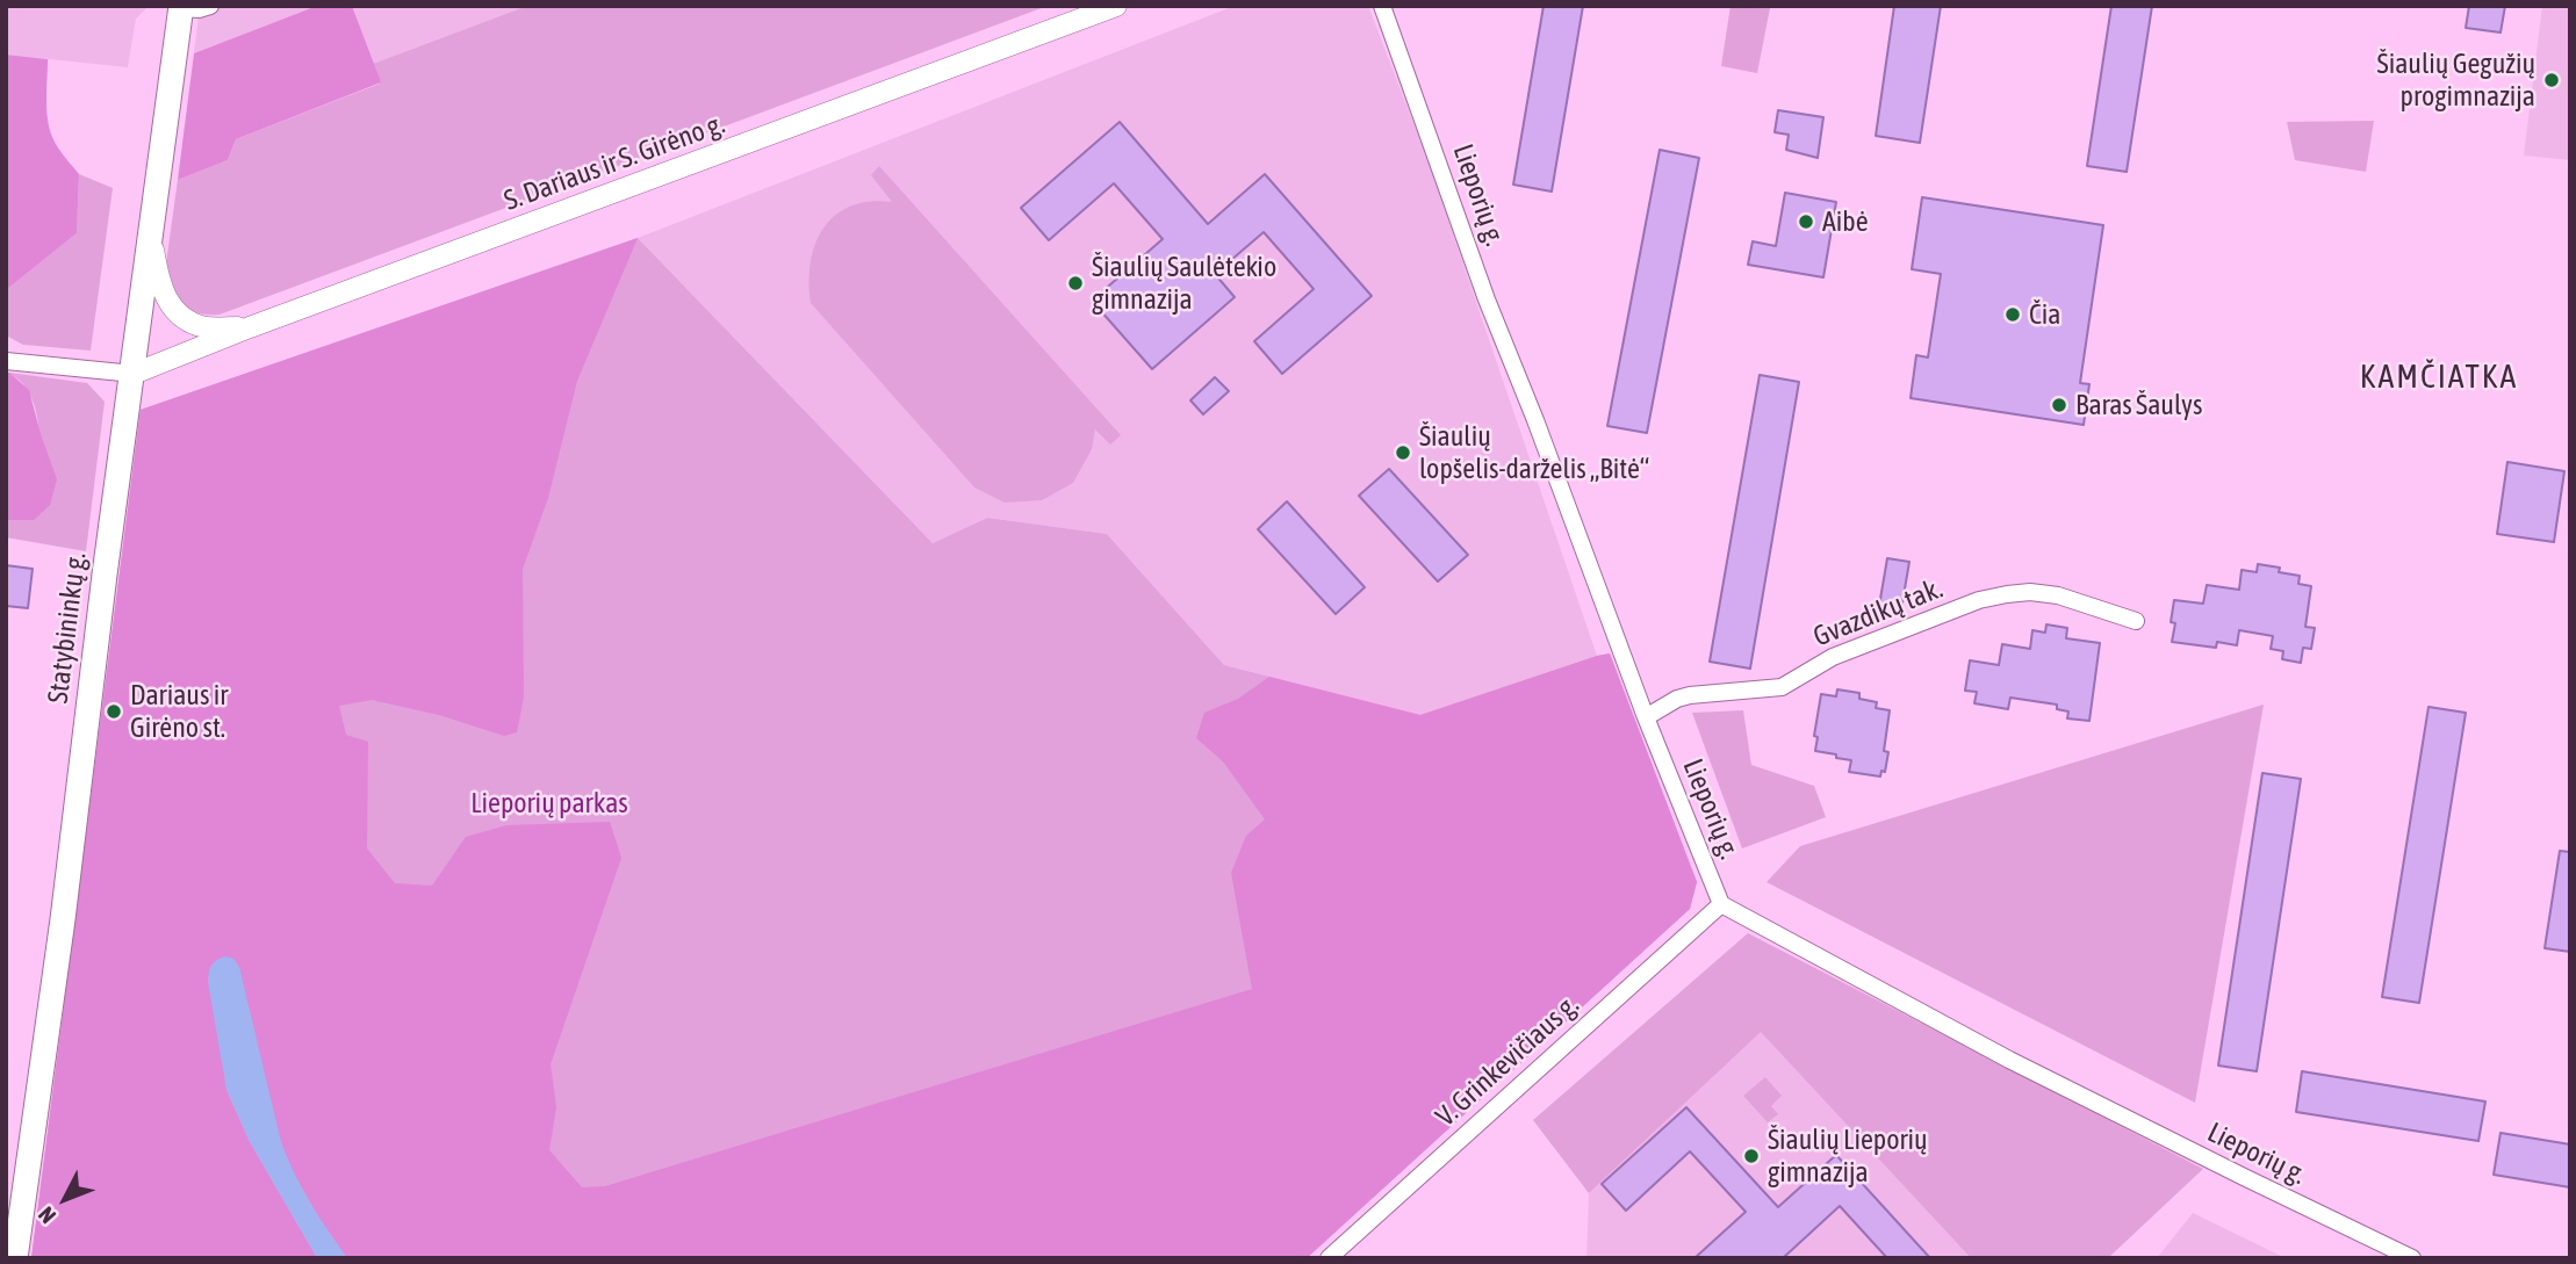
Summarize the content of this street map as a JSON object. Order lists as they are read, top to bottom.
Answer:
{
  "streets": {
    "main road": ["Statybininkų g."],
    "street": [
      "S. Dariaus ir S. Girėno g.",
      "Lieporių g.",
      "Gvazdikų tak.",
      "V. Grinkevičiaus g."
    ]
  },
  "crossings": [
    ["S. Dariaus ir S. Girėno g.", "Statybininkų g."],
    ["Lieporių g.", "Gvazdikų tak."],
    ["Lieporių g.", "V. Grinkevičiaus g."]
  ],
  "districts": ["KAMČIATKA"],
  "parks": ["Lieporių parkas"],
  "places": [
    "Šiaulių Gegužių progimnazija",
    "Aibė",
    "Šiaulių Saulėtekio gimnazija",
    "Čia",
    "Baras Šaulys",
    "Šiaulių lopšelis-darželis „Bitė“",
    "Dariaus ir Girėno st.",
    "Šiaulių Lieporių gimnazija"
  ],
  "north": "bottom left"
}
